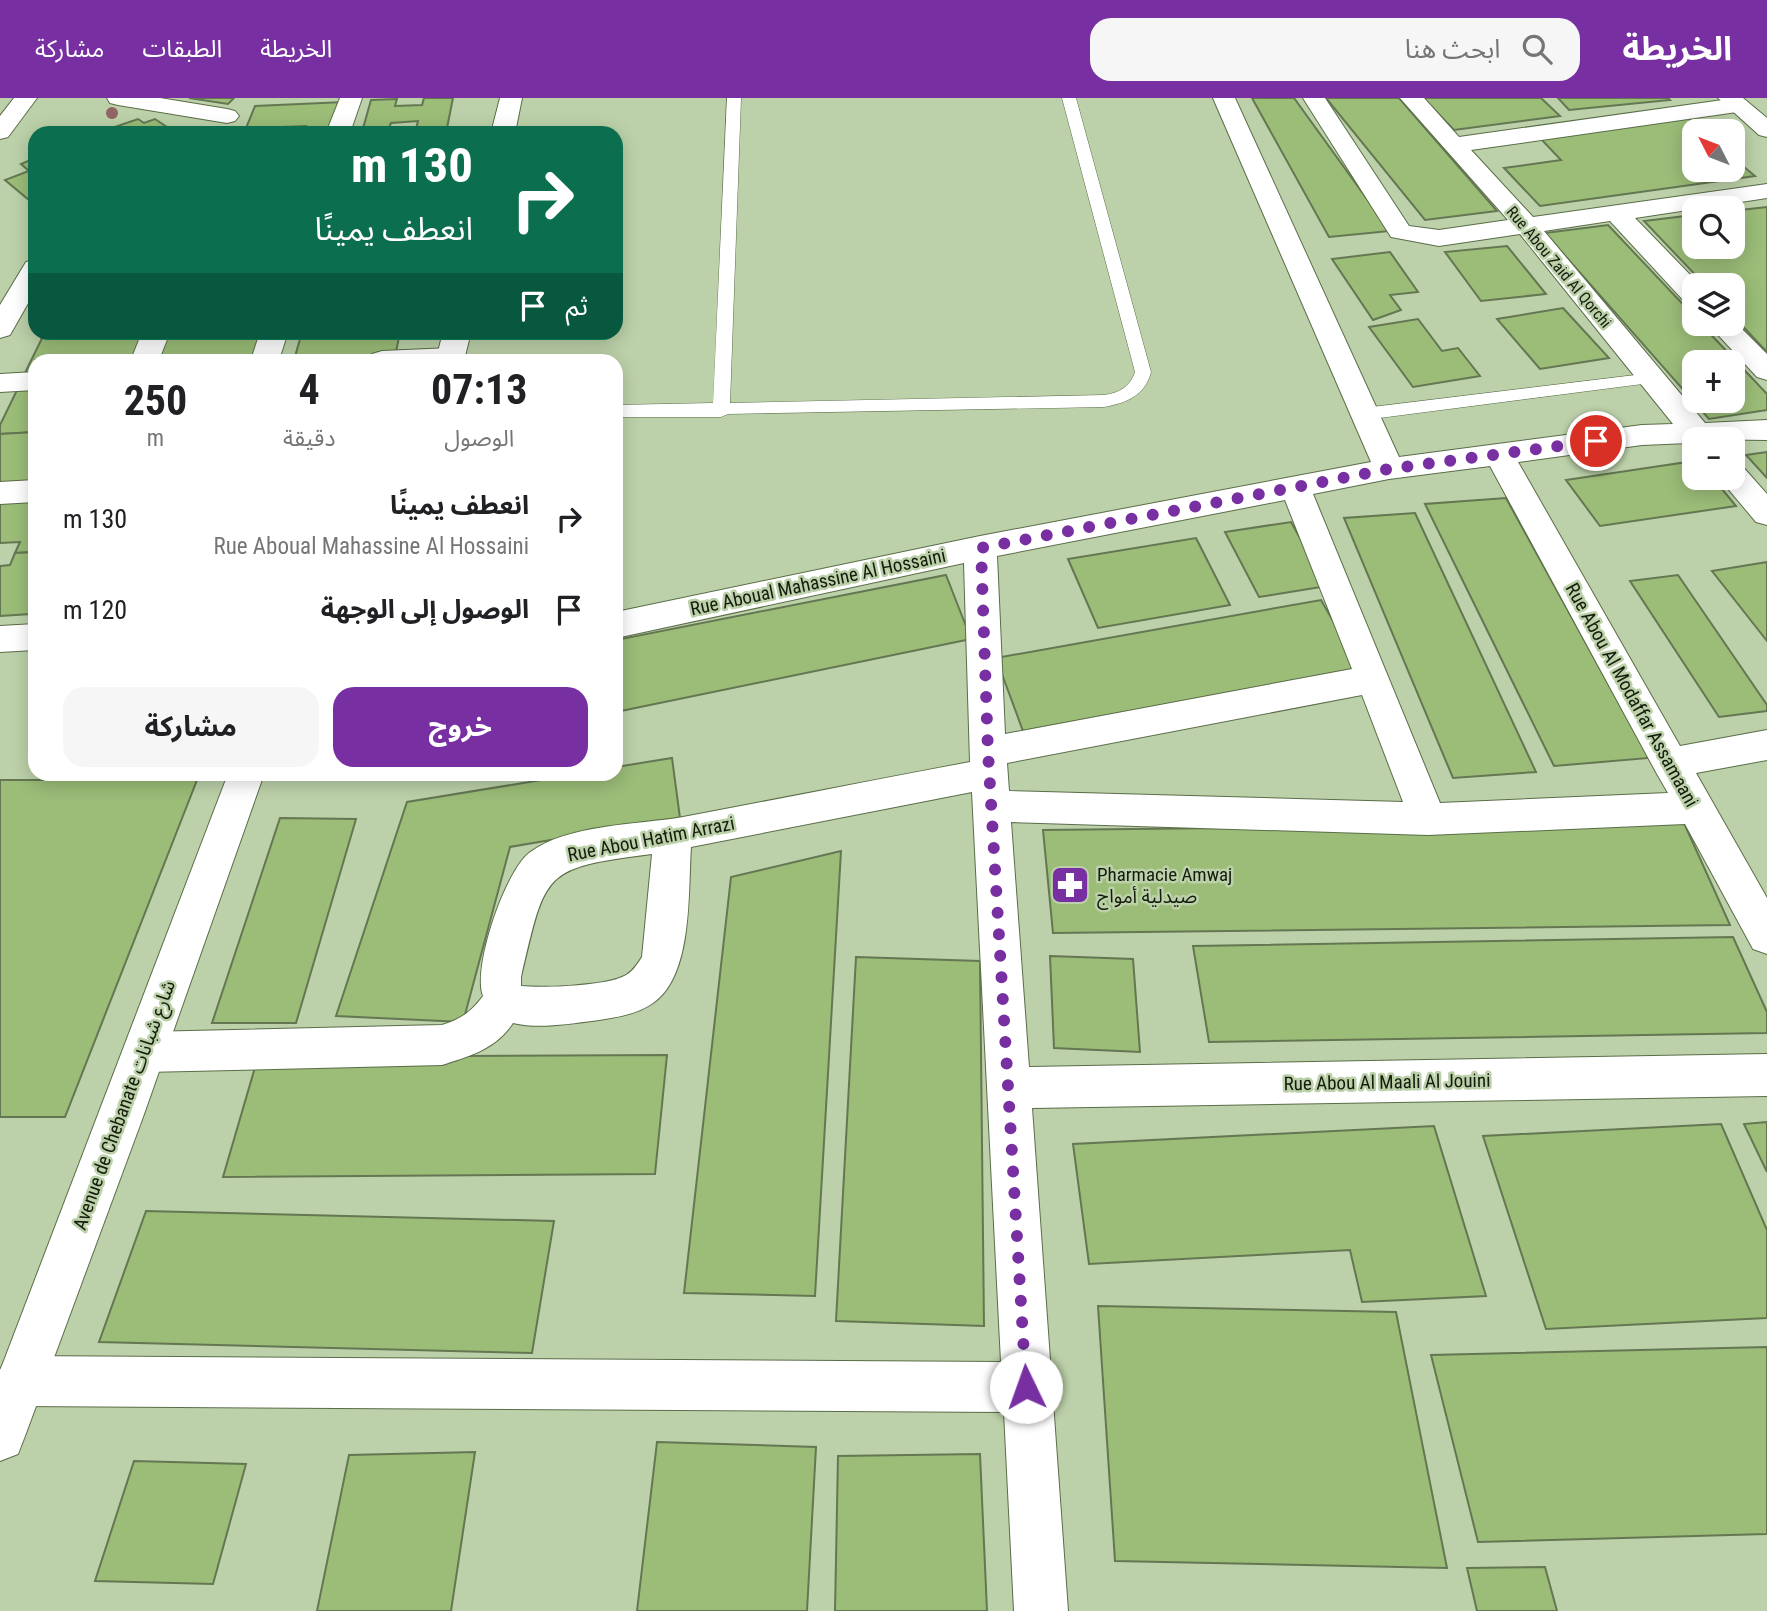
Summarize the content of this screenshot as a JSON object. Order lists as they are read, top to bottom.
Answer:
{
  "streets": {
    "street": [
      "Rue Abou Zaid Al Qorchi",
      "Rue Aboual Mahassine Al Hossaini",
      "Rue Abou Al Modaffar Assamaani",
      "Rue Abou Hatim Arrazi",
      "Rue Abou Al Maali Al Jouini",
      "Avenue de Chebanate شارع شبانات"
    ]
  },
  "crossings": [
    ["Rue Aboual Mahassine Al Hossaini", "Rue Abou Al Modaffar Assamaani"]
  ],
  "places": {
    "pharmacy": ["Pharmacie Amwaj صيدلية أمواج"]
  },
  "north": "top left",
  "page": {
    "header": "الخريطة",
    "search": "ابحث هنا",
    "nav": ["الخريطة", "الطبقات", "مشاركة"],
    "map_buttons": ["+", "−"],
    "turn": ["130 m", "انعطف يمينًا"],
    "then": "ثم",
    "eta": [
      "07:13",
      "الوصول",
      "4",
      "دقيقة",
      "250",
      "m"
    ],
    "list": [
      {
        "name": "انعطف يمينًا",
        "note": "Rue Aboual Mahassine Al Hossaini",
        "value": "130 m"
      },
      {
        "name": "الوصول إلى الوجهة",
        "value": "120 m"
      }
    ],
    "buttons": ["خروج", "مشاركة"]
  }
}
